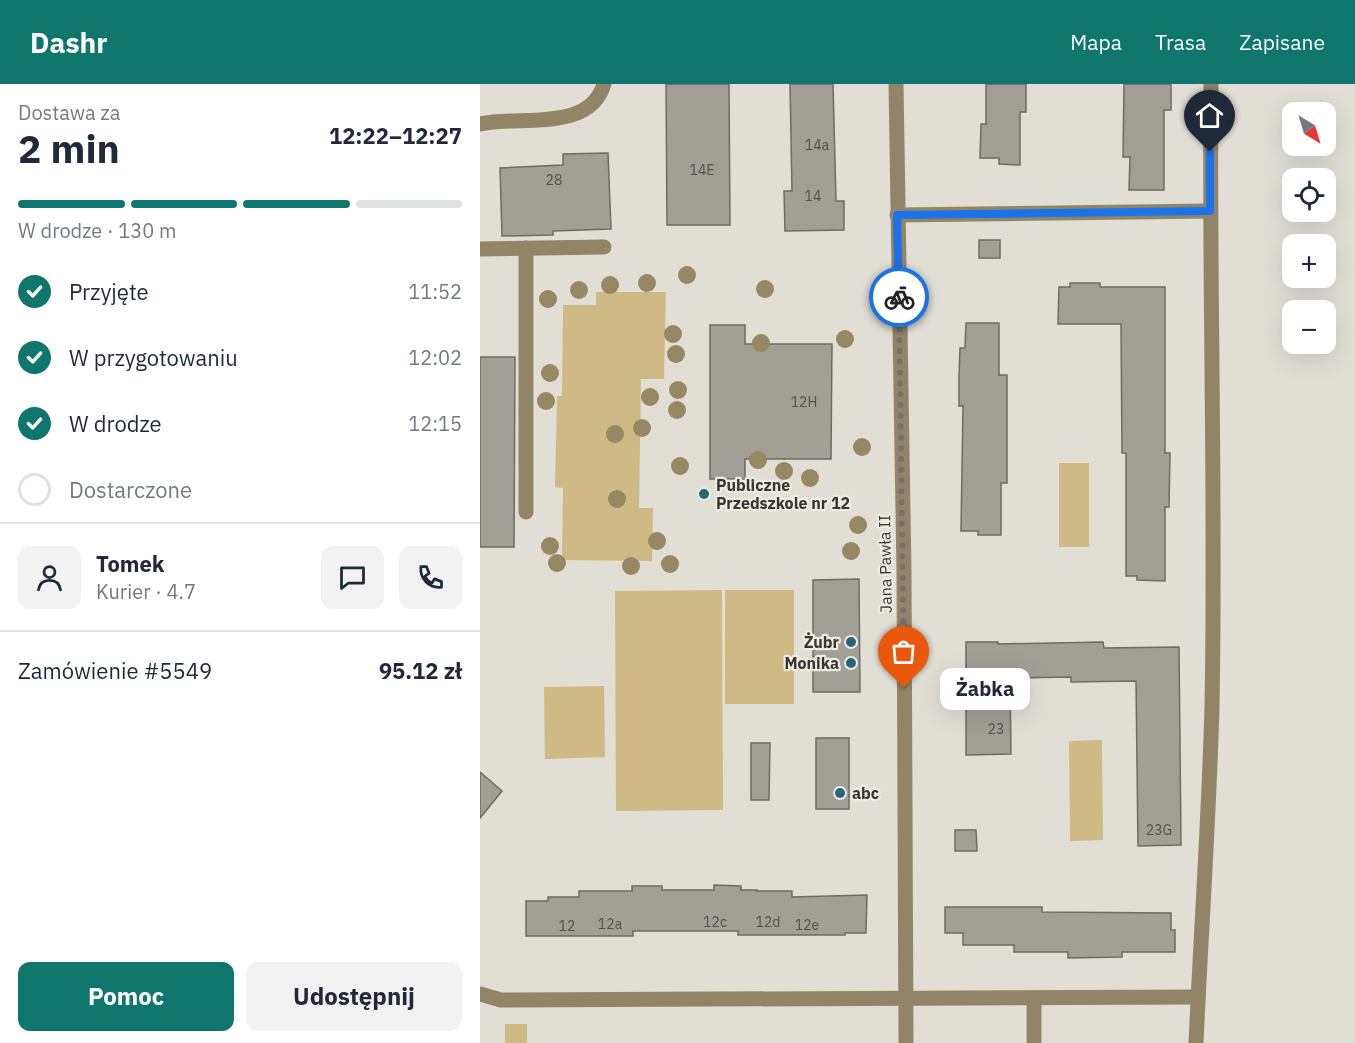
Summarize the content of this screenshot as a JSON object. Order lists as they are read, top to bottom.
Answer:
{
  "streets": {
    "street": ["Jana Pawła II"]
  },
  "places": [
    "Publiczne Przedszkole nr 12",
    "Żubr",
    "Monika",
    "Żabka",
    "abc"
  ],
  "house_numbers": [
    "14a",
    "14E",
    "28",
    "14",
    "12H",
    "23",
    "23G",
    "12c",
    "12d",
    "12a",
    "12e",
    "12"
  ],
  "north": "bottom right",
  "page": {
    "header": "Dashr",
    "nav": ["Mapa", "Trasa", "Zapisane"],
    "heading": ["2 min", "Dostawa za", "12:22–12:27"],
    "panel": [
      "Tomek",
      "Kurier · 4.7",
      "Zamówienie #5549",
      "95.12 zł"
    ],
    "map_buttons": ["+", "−"],
    "bar": "W drodze · 130 m",
    "list": [
      ["Przyjęte", "11:52"],
      ["W przygotowaniu", "12:02"],
      ["W drodze", "12:15"],
      "Dostarczone"
    ],
    "bubble": "Żabka",
    "buttons": ["Pomoc", "Udostępnij"]
  }
}
